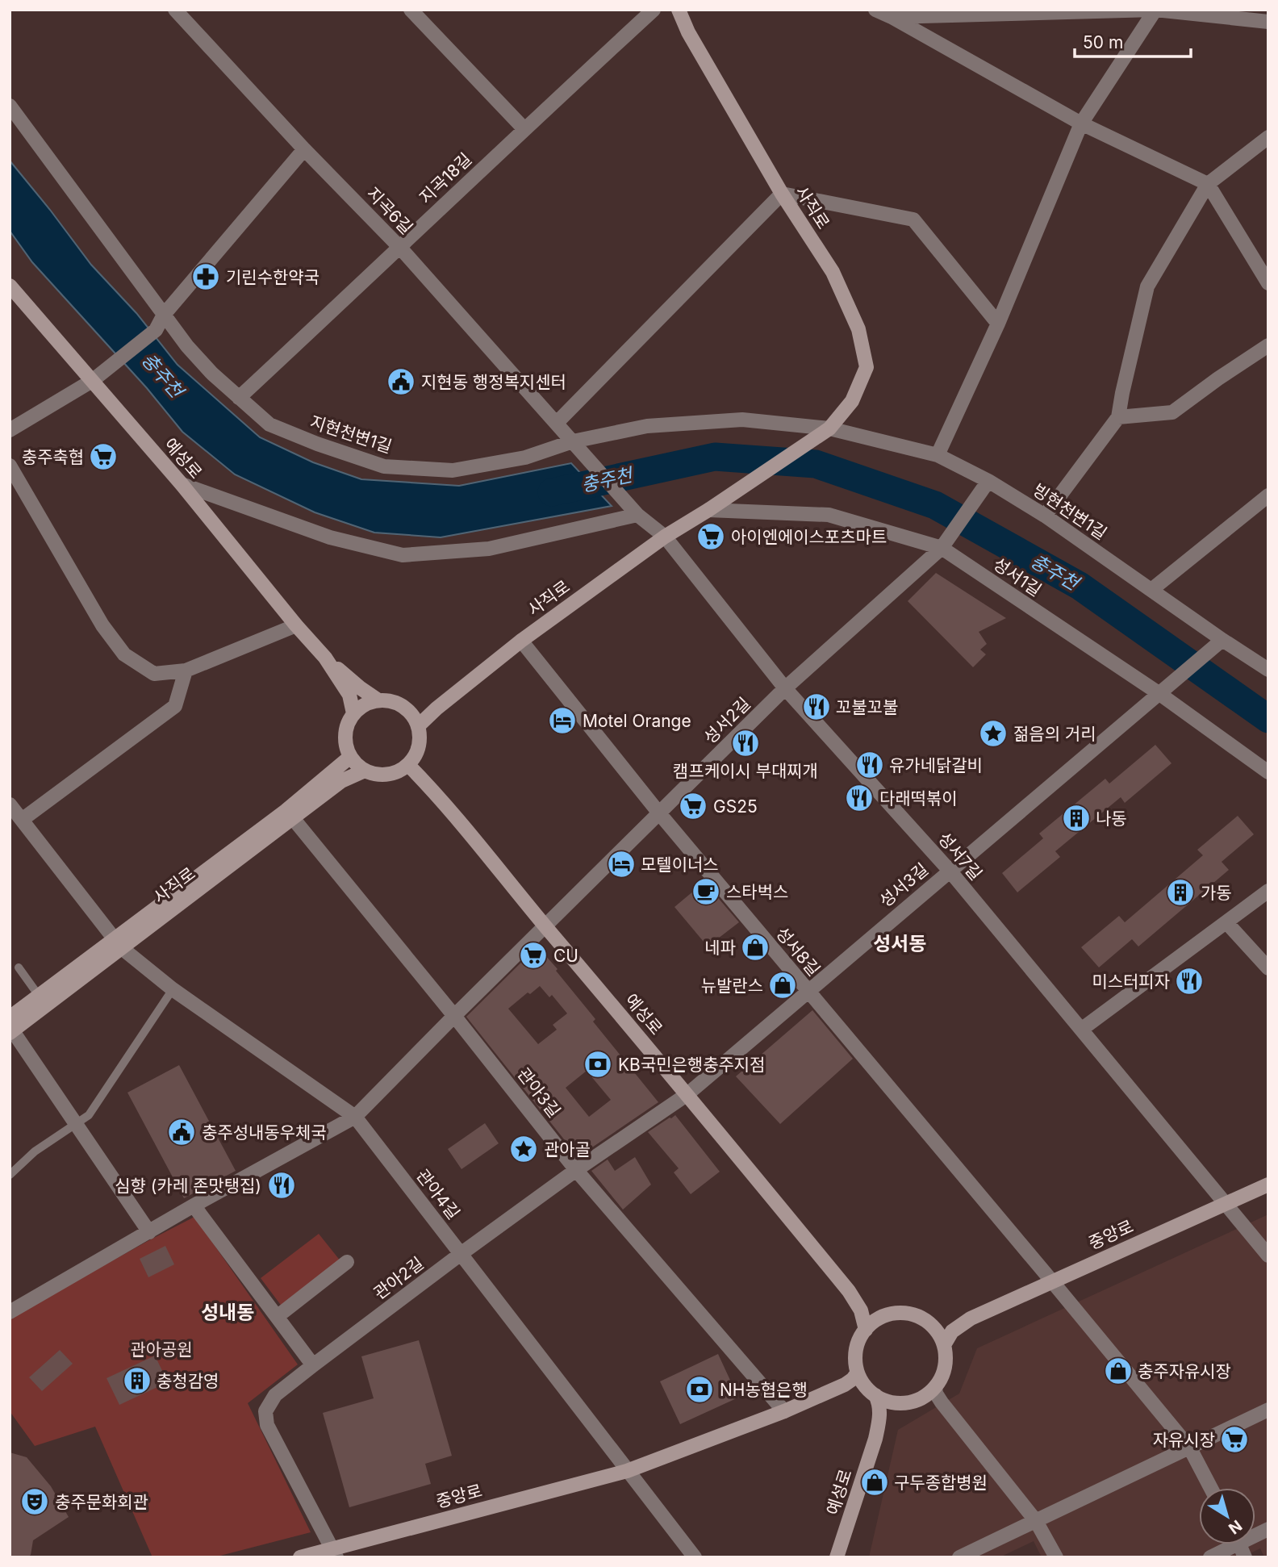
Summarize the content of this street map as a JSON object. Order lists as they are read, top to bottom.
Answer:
{
  "streets": {
    "street": [
      "지곡18길",
      "사직로",
      "지곡6길",
      "지현천변1길",
      "예성로",
      "빙현천변1길",
      "성서1길",
      "성서2길",
      "성서7길",
      "성서3길",
      "성서8길",
      "관아3길",
      "관아4길",
      "중앙로",
      "관아2길"
    ]
  },
  "crossings": [
    ["지곡18길", "지곡6길"],
    ["지곡18길", "지현천변1길"],
    ["사직로", "지현천변1길"],
    ["사직로", "예성로"],
    ["사직로", "빙현천변1길"],
    ["사직로", "성서1길"],
    ["사직로", "성서7길"],
    ["사직로", "성서8길"],
    ["사직로", "관아3길"],
    ["사직로", "관아4길"],
    ["지곡6길", "지현천변1길"],
    ["지곡6길", "성서7길"],
    ["지현천변1길", "빙현천변1길"],
    ["예성로", "성서2길"],
    ["예성로", "성서3길"],
    ["예성로", "중앙로"],
    ["예성로", "관아2길"],
    ["빙현천변1길", "성서2길"],
    ["빙현천변1길", "성서3길"],
    ["성서1길", "성서2길"],
    ["성서1길", "성서3길"],
    ["성서2길", "성서7길"],
    ["성서2길", "성서8길"],
    ["성서2길", "관아3길"],
    ["성서2길", "관아4길"],
    ["성서7길", "성서3길"],
    ["성서7길", "중앙로"],
    ["성서3길", "성서8길"],
    ["성서3길", "관아2길"],
    ["성서8길", "중앙로"],
    ["관아3길", "중앙로"],
    ["관아3길", "관아2길"],
    ["관아4길", "중앙로"],
    ["관아4길", "관아2길"],
    ["중앙로", "관아2길"]
  ],
  "districts": ["성서동", "성내동"],
  "water": ["충주천"],
  "parks": ["관아공원"],
  "places": {
    "pharmacy": ["기린수한약국"],
    "public building": ["지현동 행정복지센터", "충주성내동우체국"],
    "supermarket": [
      "충주축협",
      "아이엔에이스포츠마트",
      "GS25",
      "CU",
      "자유시장"
    ],
    "restaurant": [
      "꼬불꼬불",
      "캠프케이시 부대찌개",
      "유가네닭갈비",
      "다래떡볶이",
      "미스터피자",
      "심향 (카레 존맛탱집)"
    ],
    "hotel": ["Motel Orange", "모텔이너스"],
    "place": ["젊음의 거리", "관아골"],
    "building": ["나동", "가동", "충청감영"],
    "cafe": ["스타벅스"],
    "shop": [
      "네파",
      "뉴발란스",
      "충주자유시장",
      "구두종합병원"
    ],
    "bank": ["KB국민은행충주지점", "NH농협은행"],
    "theatre": ["충주문화회관"]
  },
  "scale_bar": "50 m",
  "north": "bottom right"
}
